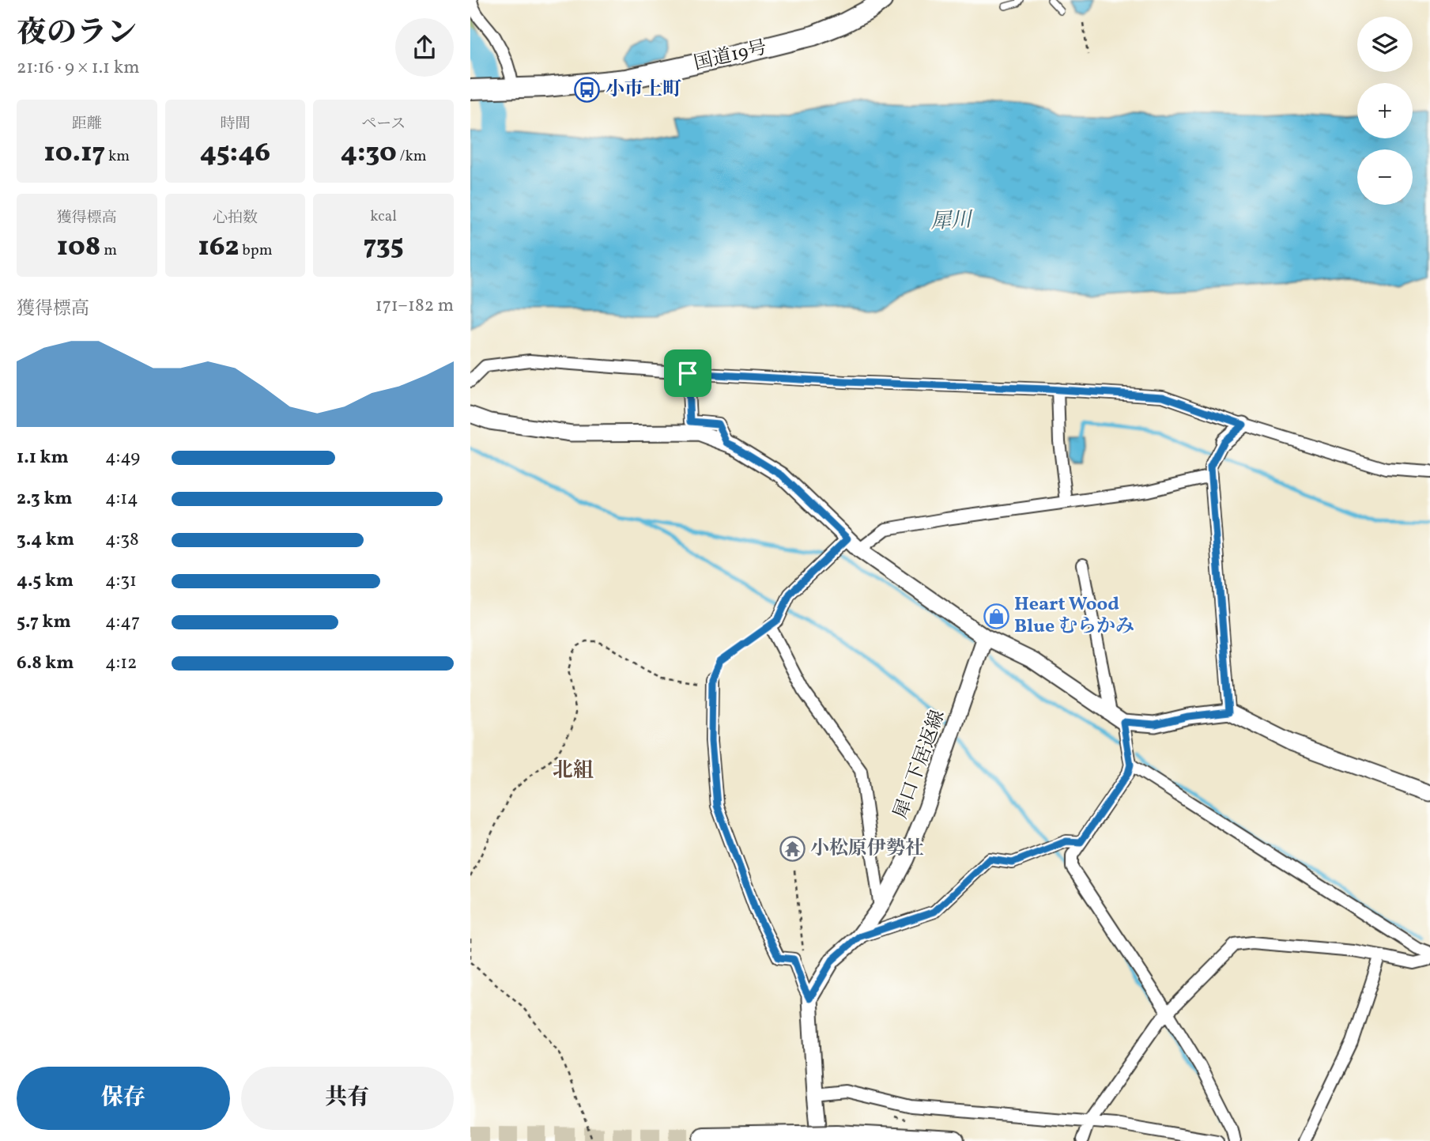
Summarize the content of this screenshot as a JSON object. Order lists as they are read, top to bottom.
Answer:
{
  "streets": {
    "highway": ["国道19号"],
    "main road": ["犀口下居返線"]
  },
  "districts": ["北組"],
  "water": ["犀川"],
  "places": {
    "bus stop": ["小市上町"],
    "shop": ["Heart Wood Blue むらかみ"],
    "temple": ["小松原伊勢社"]
  },
  "page": {
    "heading": ["夜のラン", "21:16 · 9 × 1.1 km"],
    "map_buttons": ["+", "−"],
    "stats": [
      ["距離", "10.17 km"],
      ["時間", "45:46"],
      ["ペース", "4:30 /km"],
      ["獲得標高", "108 m"],
      ["心拍数", "162 bpm"],
      ["kcal", "735"]
    ],
    "chart": ["獲得標高", "171–182 m"],
    "list": [
      {
        "name": "1.1 km",
        "note": "4:49"
      },
      {
        "name": "2.3 km",
        "note": "4:14"
      },
      {
        "name": "3.4 km",
        "note": "4:38"
      },
      {
        "name": "4.5 km",
        "note": "4:31"
      },
      {
        "name": "5.7 km",
        "note": "4:47"
      },
      {
        "name": "6.8 km",
        "note": "4:12"
      }
    ],
    "buttons": ["保存", "共有"]
  }
}
